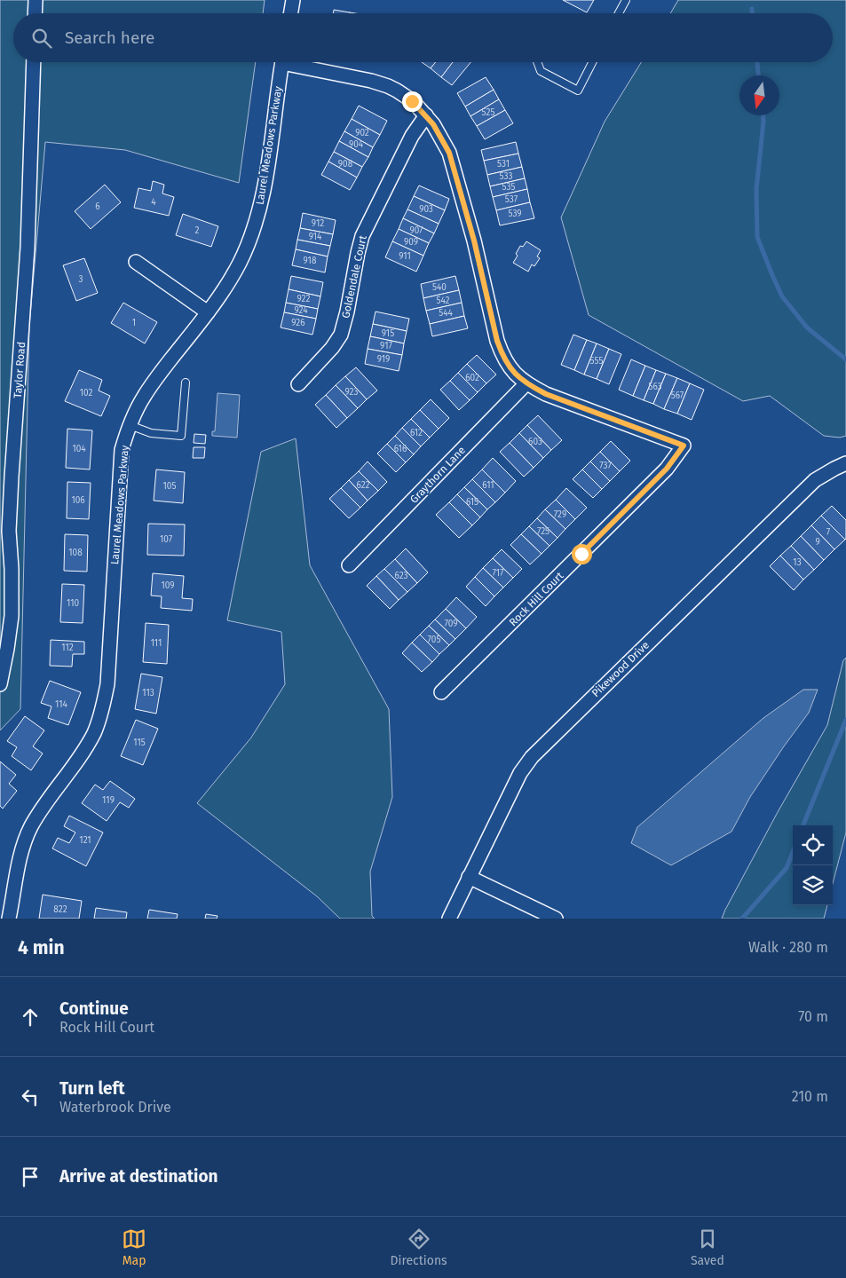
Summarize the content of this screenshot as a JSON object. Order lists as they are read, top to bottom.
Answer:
{
  "streets": {
    "street": [
      "Laurel Meadows Parkway",
      "Goldendale Court",
      "Taylor Road",
      "Graythorn Lane",
      "Rock Hill Court",
      "Pikewood Drive"
    ]
  },
  "crossings": [
    ["Graythorn Lane", "Rock Hill Court"]
  ],
  "house_numbers": [
    "525",
    "902",
    "904",
    "908",
    "531",
    "533",
    "535",
    "537",
    "4",
    "6",
    "903",
    "539",
    "912",
    "2",
    "907",
    "914",
    "909",
    "911",
    "918",
    "3",
    "540",
    "922",
    "542",
    "924",
    "544",
    "1",
    "926",
    "915",
    "917",
    "919",
    "555",
    "602",
    "563",
    "923",
    "102",
    "567",
    "612",
    "603",
    "104",
    "616",
    "737",
    "622",
    "611",
    "105",
    "106",
    "615",
    "729",
    "725",
    "7",
    "107",
    "9",
    "108",
    "13",
    "717",
    "623",
    "109",
    "110",
    "709",
    "705",
    "111",
    "112",
    "113",
    "114",
    "115",
    "119",
    "121",
    "822"
  ],
  "north": "bottom",
  "page": {
    "search": "Search here",
    "heading": ["4 min", "Walk · 280 m"],
    "list": [
      ["Continue", "Rock Hill Court", "70 m"],
      ["Turn left", "Waterbrook Drive", "210 m"],
      "Arrive at destination"
    ],
    "nav": ["Map", "Directions", "Saved"]
  }
}
